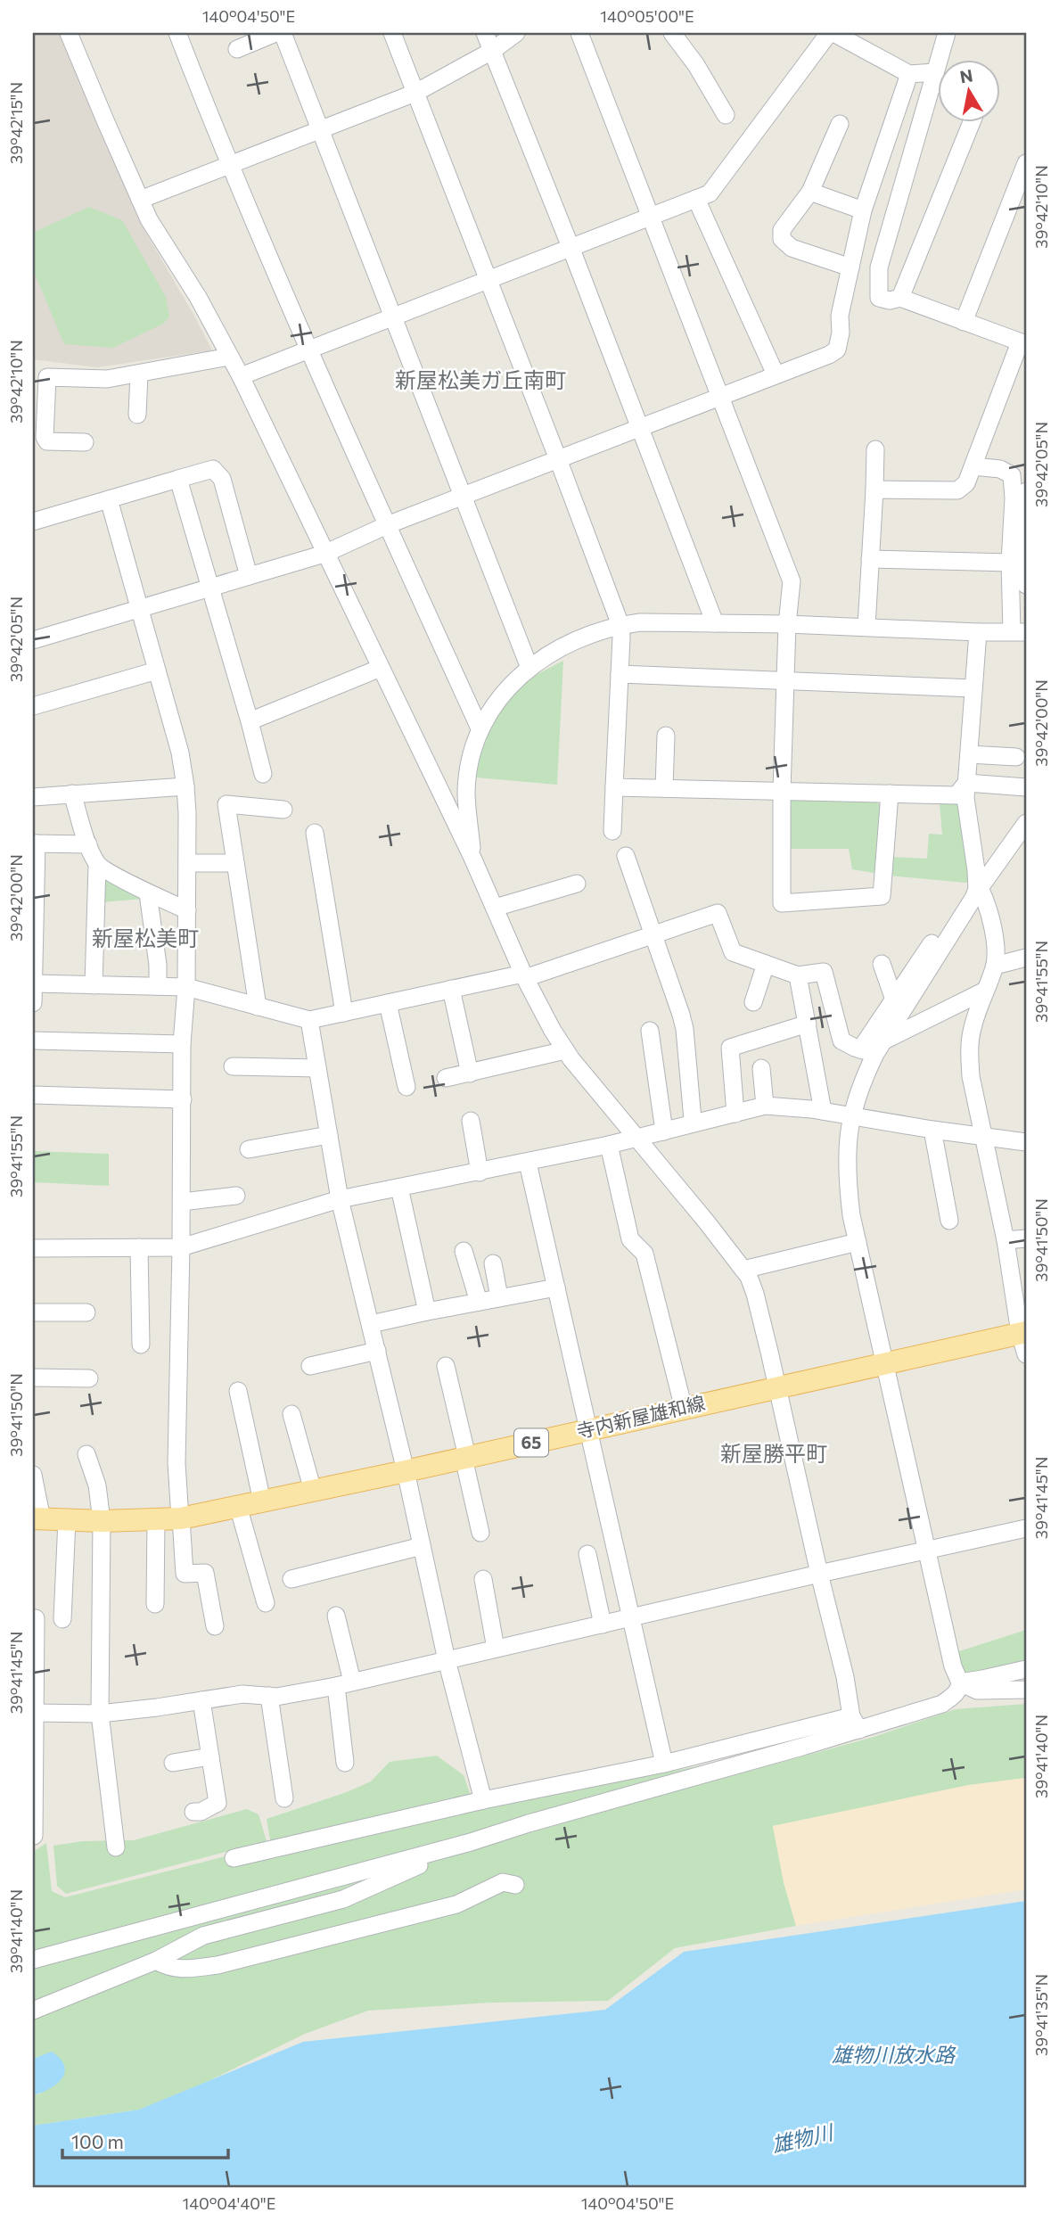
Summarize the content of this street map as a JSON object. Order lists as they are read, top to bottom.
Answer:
{
  "streets": {
    "main road": ["寺内新屋雄和線", "65"]
  },
  "districts": ["新屋松美ガ丘南町", "新屋松美町", "新屋勝平町"],
  "water": ["雄物川放水路", "雄物川"],
  "scale_bar": "100 m",
  "north": "top",
  "coordinates": [
    "140°04'50\"E",
    "140°05'00\"E",
    "39°42'15\"N",
    "39°42'10\"N",
    "39°42'05\"N",
    "39°42'00\"N",
    "39°41'55\"N",
    "39°41'50\"N",
    "39°41'45\"N",
    "39°41'40\"N",
    "39°41'35\"N",
    "140°04'40\"E"
  ]
}
